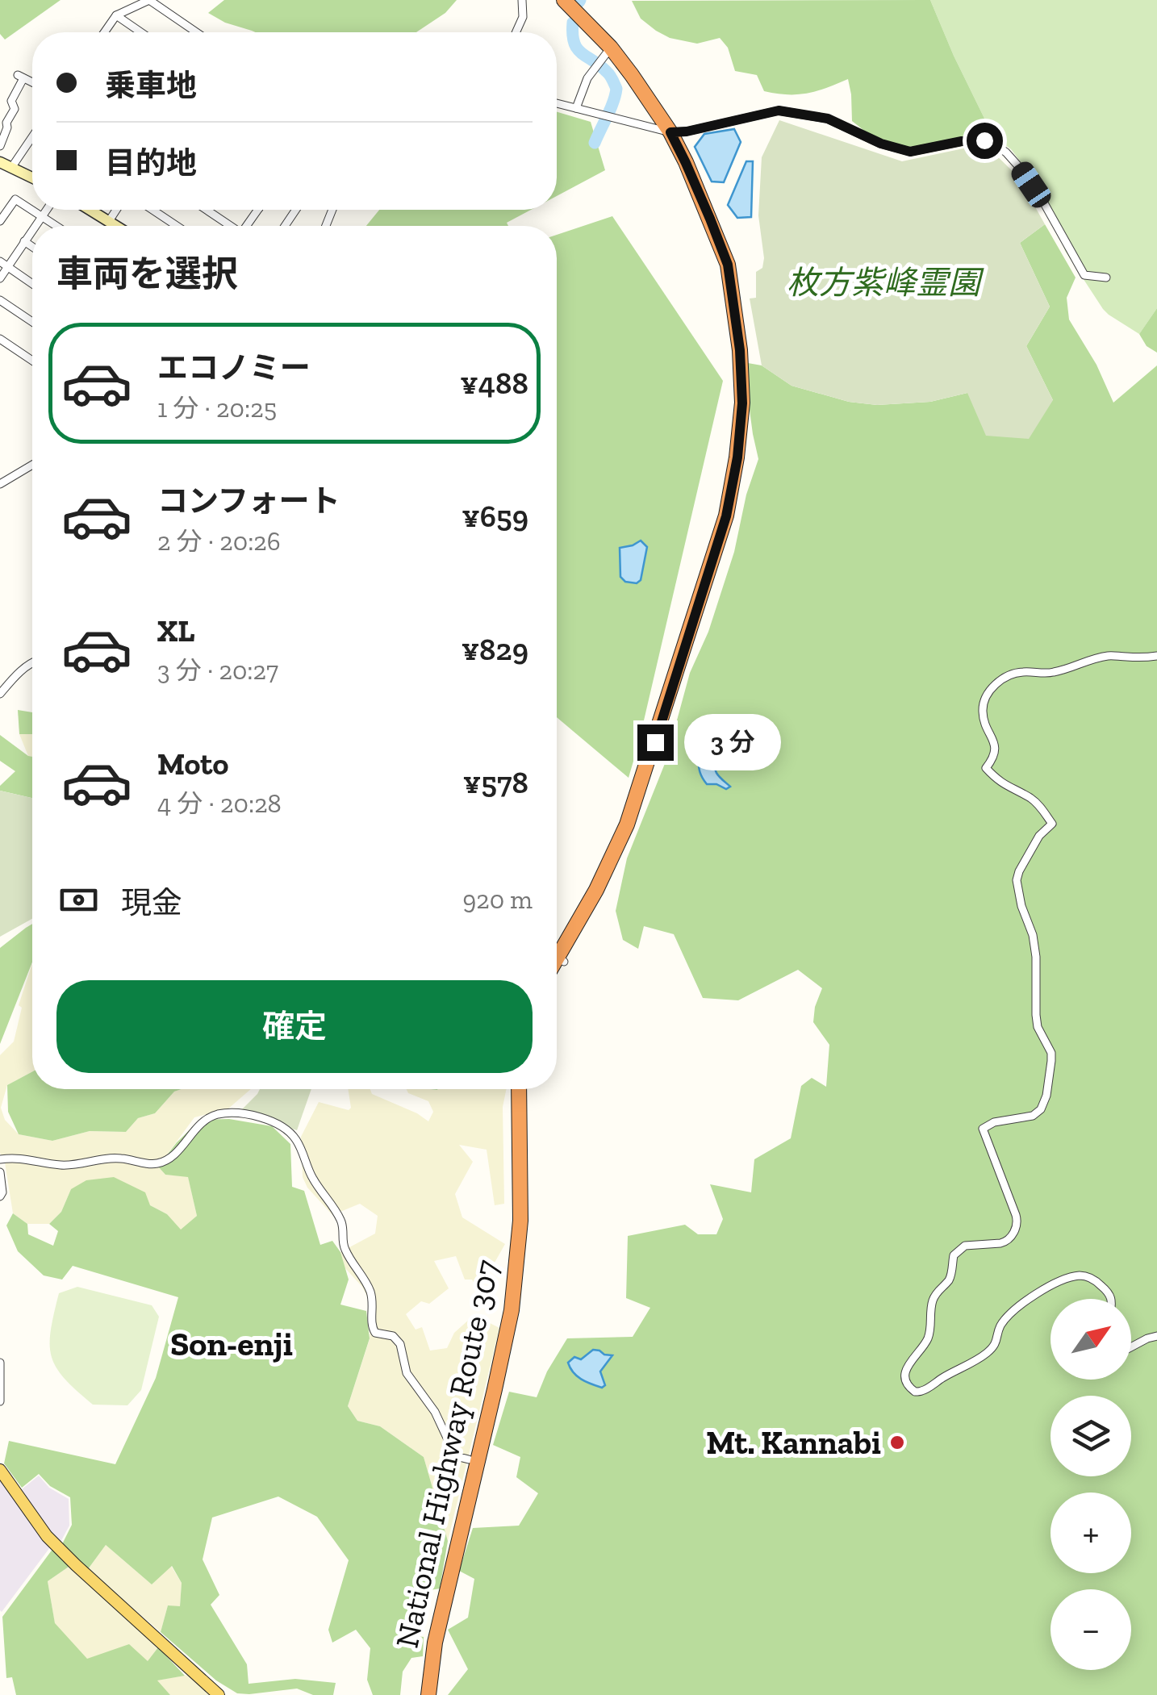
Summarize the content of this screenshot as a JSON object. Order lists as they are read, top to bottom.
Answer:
{
  "streets": {
    "highway": ["National Highway Route 307"]
  },
  "districts": ["Son-enji"],
  "parks": ["枚方紫峰霊園"],
  "places": ["Mt. Kannabi"],
  "north": "top right",
  "page": {
    "banner": ["乗車地", "目的地"],
    "heading": "車両を選択",
    "list": [
      {
        "name": "エコノミー",
        "note": "1 分 · 20:25",
        "value": "¥488"
      },
      {
        "name": "コンフォート",
        "note": "2 分 · 20:26",
        "value": "¥659"
      },
      {
        "name": "XL",
        "note": "3 分 · 20:27",
        "value": "¥829"
      },
      {
        "name": "Moto",
        "note": "4 分 · 20:28",
        "value": "¥578"
      }
    ],
    "bubble": "3 分",
    "pay": ["現金", "920 m"],
    "buttons": "確定",
    "map_buttons": ["+", "−"]
  }
}
